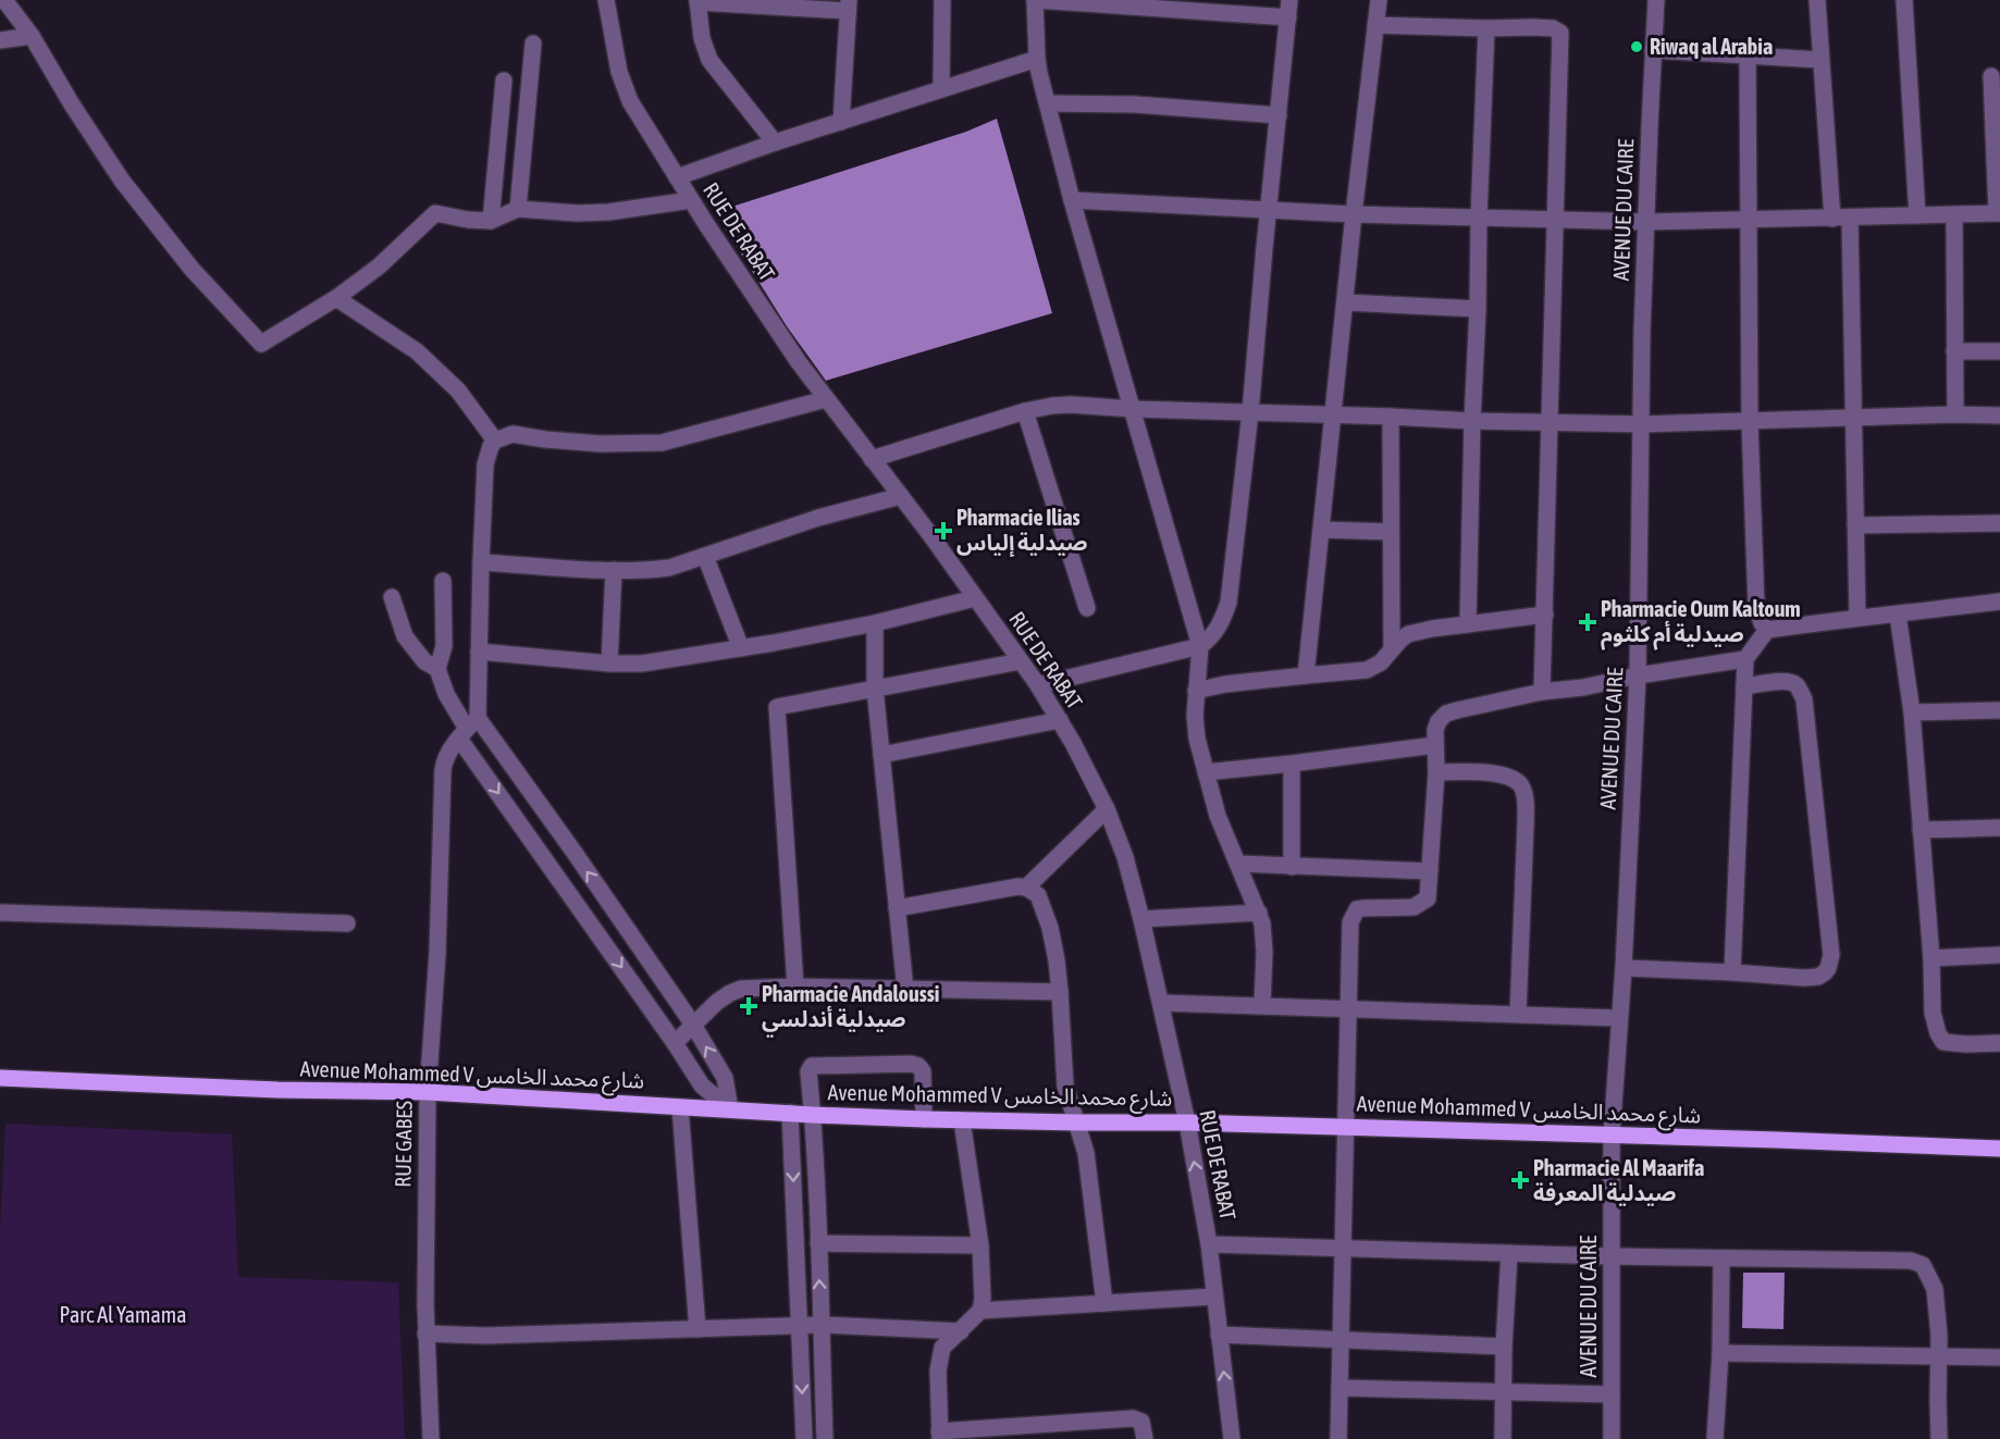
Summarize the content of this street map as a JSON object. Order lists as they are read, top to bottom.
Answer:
{
  "streets": {
    "main road": ["Avenue Mohammed V شارع محمد الخامس"],
    "street": ["AVENUE DU CAIRE", "RUE DE RABAT", "RUE GABES"]
  },
  "crossings": [
    ["AVENUE DU CAIRE", "Avenue Mohammed V شارع محمد الخامس"],
    ["RUE DE RABAT", "Avenue Mohammed V شارع محمد الخامس"],
    ["Avenue Mohammed V شارع محمد الخامس", "RUE GABES"]
  ],
  "parks": ["Parc Al Yamama"],
  "places": {
    "other": ["Riwaq al Arabia"],
    "health": [
      "Pharmacie Ilias صيدلية إلياس",
      "Pharmacie Oum Kaltoum صيدلية أم كلثوم",
      "Pharmacie Andaloussi صيدلية أندلسي",
      "Pharmacie Al Maarifa صيدلية المعرفة"
    ]
  }
}
